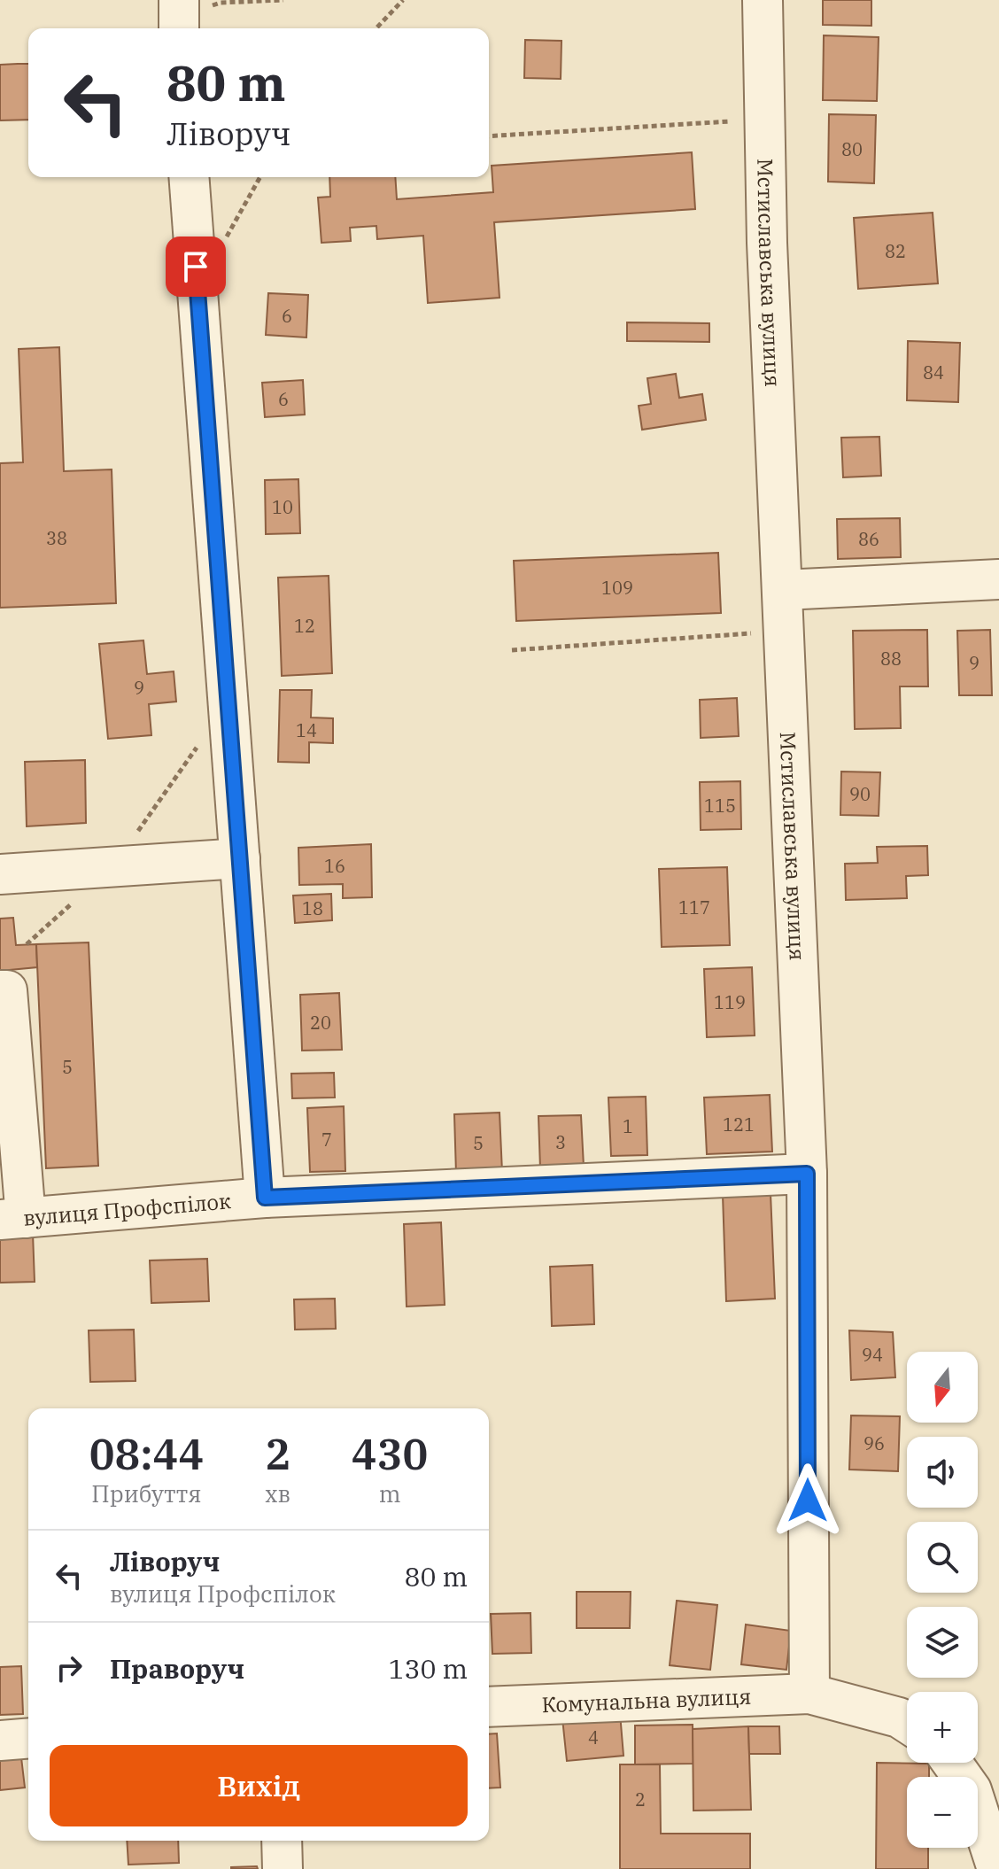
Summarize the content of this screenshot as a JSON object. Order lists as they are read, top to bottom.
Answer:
{
  "streets": {
    "street": ["Мстиславська вулиця", "вулиця Профспілок", "Комунальна вулиця"]
  },
  "crossings": [
    ["Мстиславська вулиця", "вулиця Профспілок"],
    ["Мстиславська вулиця", "Комунальна вулиця"]
  ],
  "house_numbers": [
    "80",
    "82",
    "6",
    "84",
    "6",
    "10",
    "38",
    "86",
    "109",
    "12",
    "88",
    "9",
    "9",
    "14",
    "90",
    "115",
    "16",
    "117",
    "18",
    "119",
    "20",
    "5",
    "121",
    "1",
    "7",
    "3",
    "5",
    "94",
    "96",
    "4",
    "2"
  ],
  "north": "bottom",
  "page": {
    "turn": ["80 m", "Ліворуч"],
    "map_buttons": ["+", "−"],
    "eta": [
      "08:44",
      "Прибуття",
      "2",
      "хв",
      "430",
      "m"
    ],
    "list": [
      {
        "name": "Ліворуч",
        "note": "вулиця Профспілок",
        "value": "80 m"
      },
      {
        "name": "Праворуч",
        "value": "130 m"
      }
    ],
    "buttons": "Вихід"
  }
}
